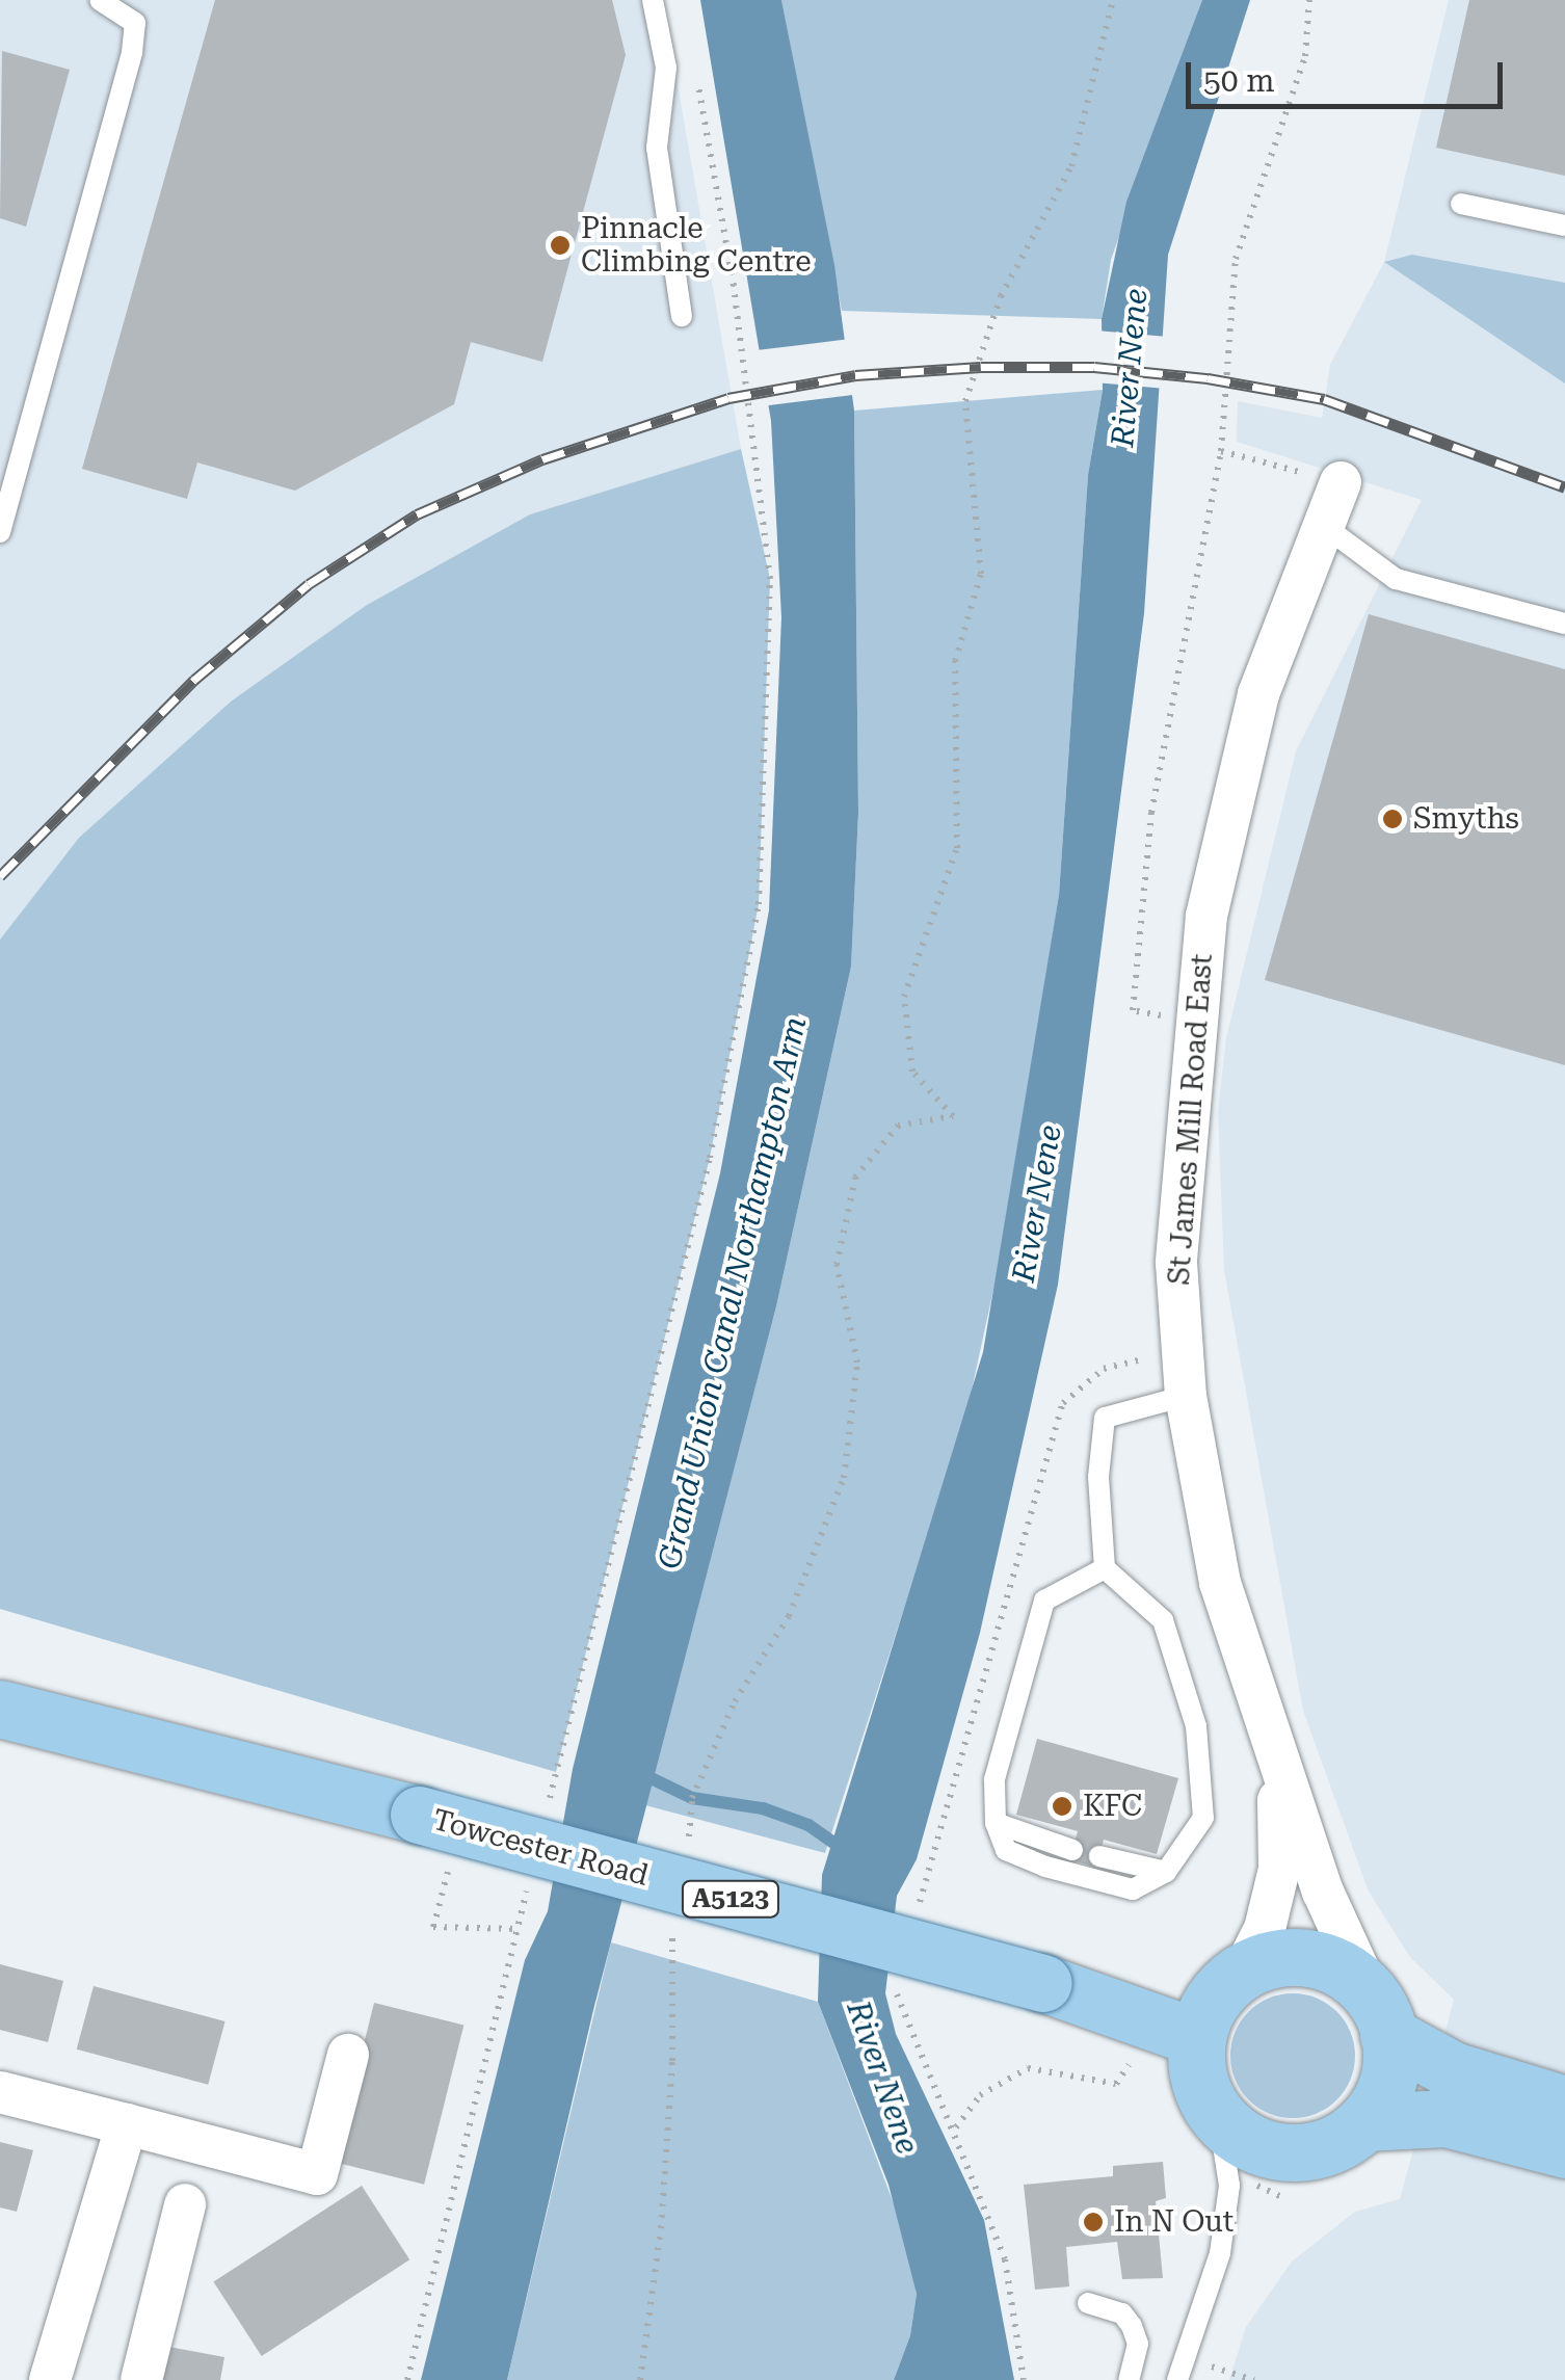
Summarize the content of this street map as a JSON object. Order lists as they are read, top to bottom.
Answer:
{
  "streets": {
    "main road": ["Towcester Road", "A5123"],
    "street": ["St James Mill Road East"]
  },
  "crossings": [
    ["St James Mill Road East", "Towcester Road"]
  ],
  "water": ["River Nene", "Grand Union Canal Northampton Arm"],
  "places": [
    "Pinnacle Climbing Centre",
    "Smyths",
    "KFC",
    "In N Out"
  ],
  "scale_bar": "50 m"
}
